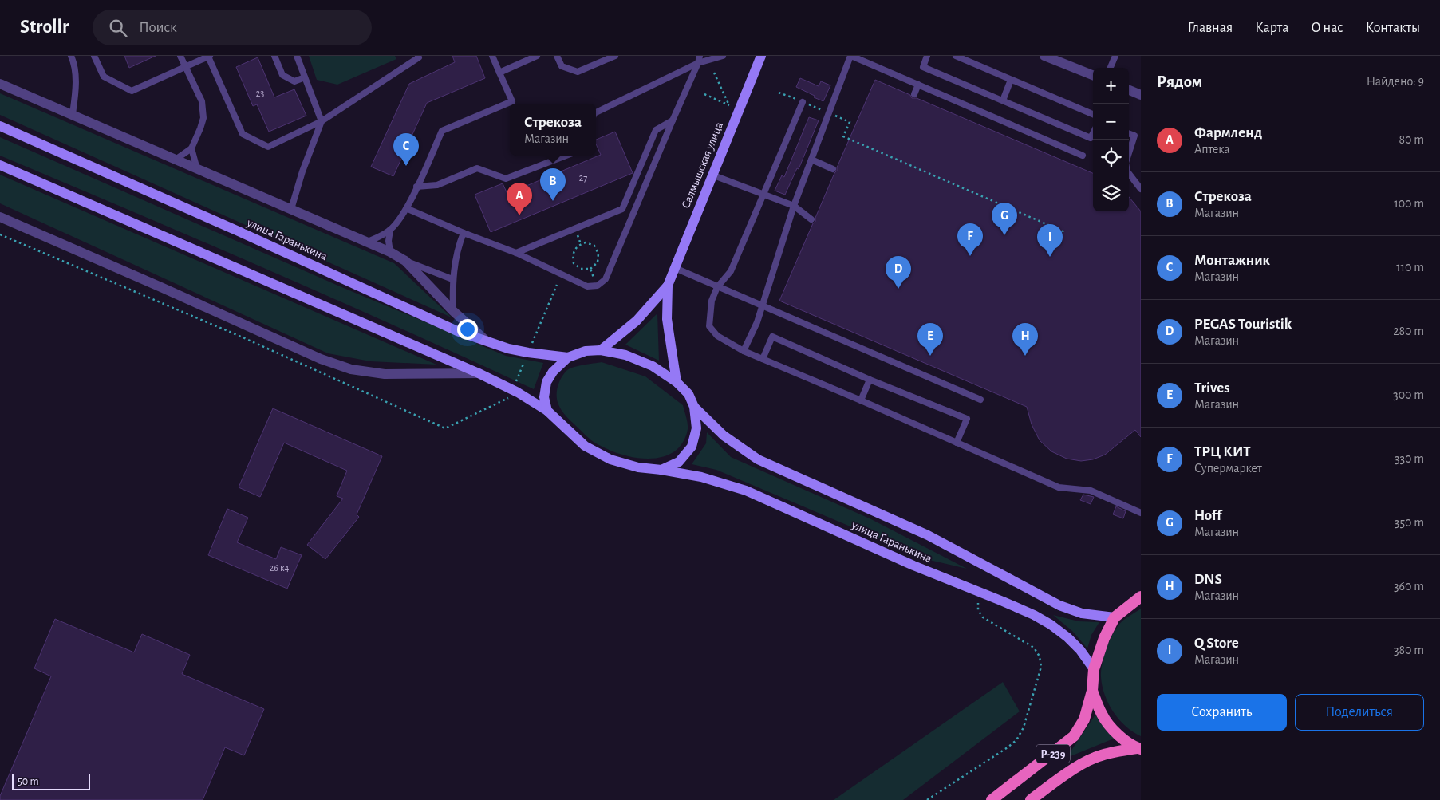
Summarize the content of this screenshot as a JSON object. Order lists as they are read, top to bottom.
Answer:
{
  "streets": {
    "highway": ["Р-239"],
    "main road": ["Салмышская улица", "улица Гаранькина"]
  },
  "crossings": [
    ["Салмышская улица", "улица Гаранькина"],
    ["улица Гаранькина", "Р-239"]
  ],
  "house_numbers": ["23", "27", "26 к4"],
  "scale_bar": "50 m",
  "page": {
    "header": "Strollr",
    "search": "Поиск",
    "nav": [
      "Главная",
      "Карта",
      "О нас",
      "Контакты"
    ],
    "heading": ["Рядом", "Найдено: 9"],
    "map_buttons": ["+", "−"],
    "popup": ["Стрекоза", "Магазин"],
    "list": [
      {
        "mark": "A",
        "name": "Фармленд",
        "note": "Аптека",
        "value": "80 m"
      },
      {
        "mark": "B",
        "name": "Стрекоза",
        "note": "Магазин",
        "value": "100 m"
      },
      {
        "mark": "C",
        "name": "Монтажник",
        "note": "Магазин",
        "value": "110 m"
      },
      {
        "mark": "D",
        "name": "PEGAS Touristik",
        "note": "Магазин",
        "value": "280 m"
      },
      {
        "mark": "E",
        "name": "Trives",
        "note": "Магазин",
        "value": "300 m"
      },
      {
        "mark": "F",
        "name": "ТРЦ КИТ",
        "note": "Супермаркет",
        "value": "330 m"
      },
      {
        "mark": "G",
        "name": "Hoff",
        "note": "Магазин",
        "value": "350 m"
      },
      {
        "mark": "H",
        "name": "DNS",
        "note": "Магазин",
        "value": "360 m"
      },
      {
        "mark": "I",
        "name": "Q Store",
        "note": "Магазин",
        "value": "380 m"
      }
    ],
    "pins": [
      "C",
      "B",
      "A",
      "G",
      "F",
      "I",
      "D",
      "E",
      "H"
    ],
    "buttons": ["Сохранить", "Поделиться"],
    "scale": "50 m"
  }
}
